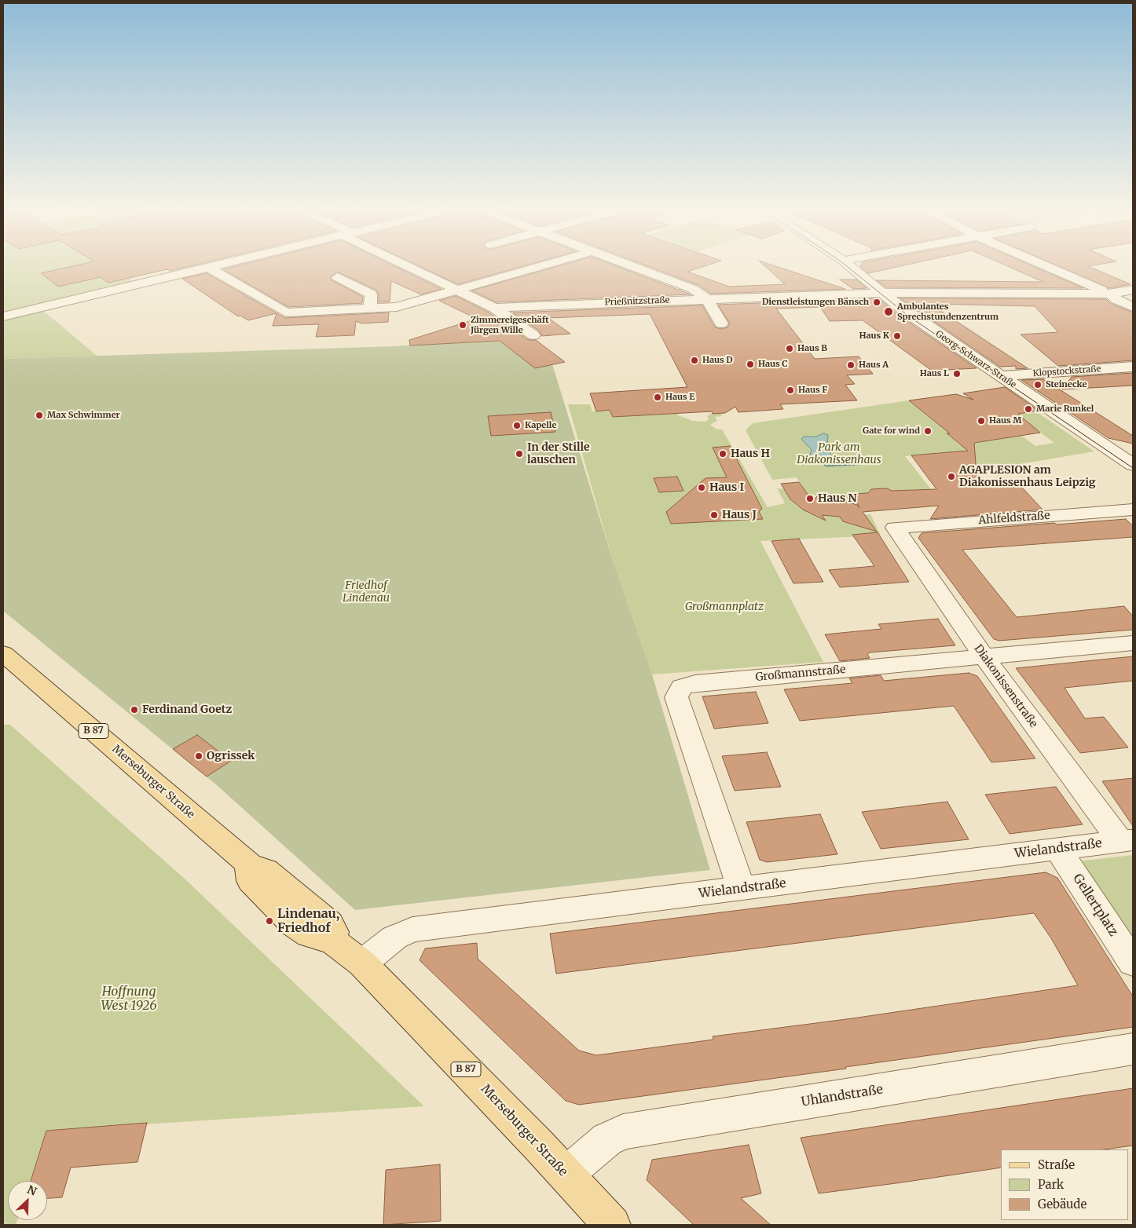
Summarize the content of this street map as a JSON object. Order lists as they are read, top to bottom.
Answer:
{
  "streets": {
    "main road": ["B 87", "Merseburger Straße"],
    "street": [
      "Prießnitzstraße",
      "Georg-Schwarz-Straße",
      "Klopstockstraße",
      "Ahlfeldstraße",
      "Großmannstraße",
      "Diakonissenstraße",
      "Wielandstraße",
      "Gellertplatz",
      "Uhlandstraße"
    ]
  },
  "crossings": [
    ["Prießnitzstraße", "Georg-Schwarz-Straße"],
    ["Georg-Schwarz-Straße", "Klopstockstraße"],
    ["Ahlfeldstraße", "Diakonissenstraße"],
    ["Großmannstraße", "Diakonissenstraße"],
    ["Großmannstraße", "Wielandstraße"],
    ["Diakonissenstraße", "Wielandstraße"],
    ["Merseburger Straße", "Wielandstraße"],
    ["Merseburger Straße", "Uhlandstraße"],
    ["Wielandstraße", "Gellertplatz"]
  ],
  "parks": [
    "Park am Diakonissenhaus",
    "Friedhof Lindenau",
    "Großmannplatz",
    "Hoffnung West 1926"
  ],
  "places": [
    "Dienstleistungen Bänsch",
    "Ambulantes Sprechstundenzentrum",
    "Zimmereigeschäft Jürgen Wille",
    "Haus K",
    "Haus B",
    "Haus D",
    "Haus C",
    "Haus A",
    "Haus L",
    "Steinecke",
    "Haus F",
    "Haus E",
    "Marie Runkel",
    "Max Schwimmer",
    "Haus M",
    "Kapelle",
    "Gate for wind",
    "In der Stille lauschen",
    "Haus H",
    "AGAPLESION am Diakonissenhaus Leipzig",
    "Haus I",
    "Haus N",
    "Haus J",
    "Ferdinand Goetz",
    "Ogrissek",
    "Lindenau, Friedhof"
  ],
  "legend": ["Straße", "Park", "Gebäude"],
  "north": "top right"
}
